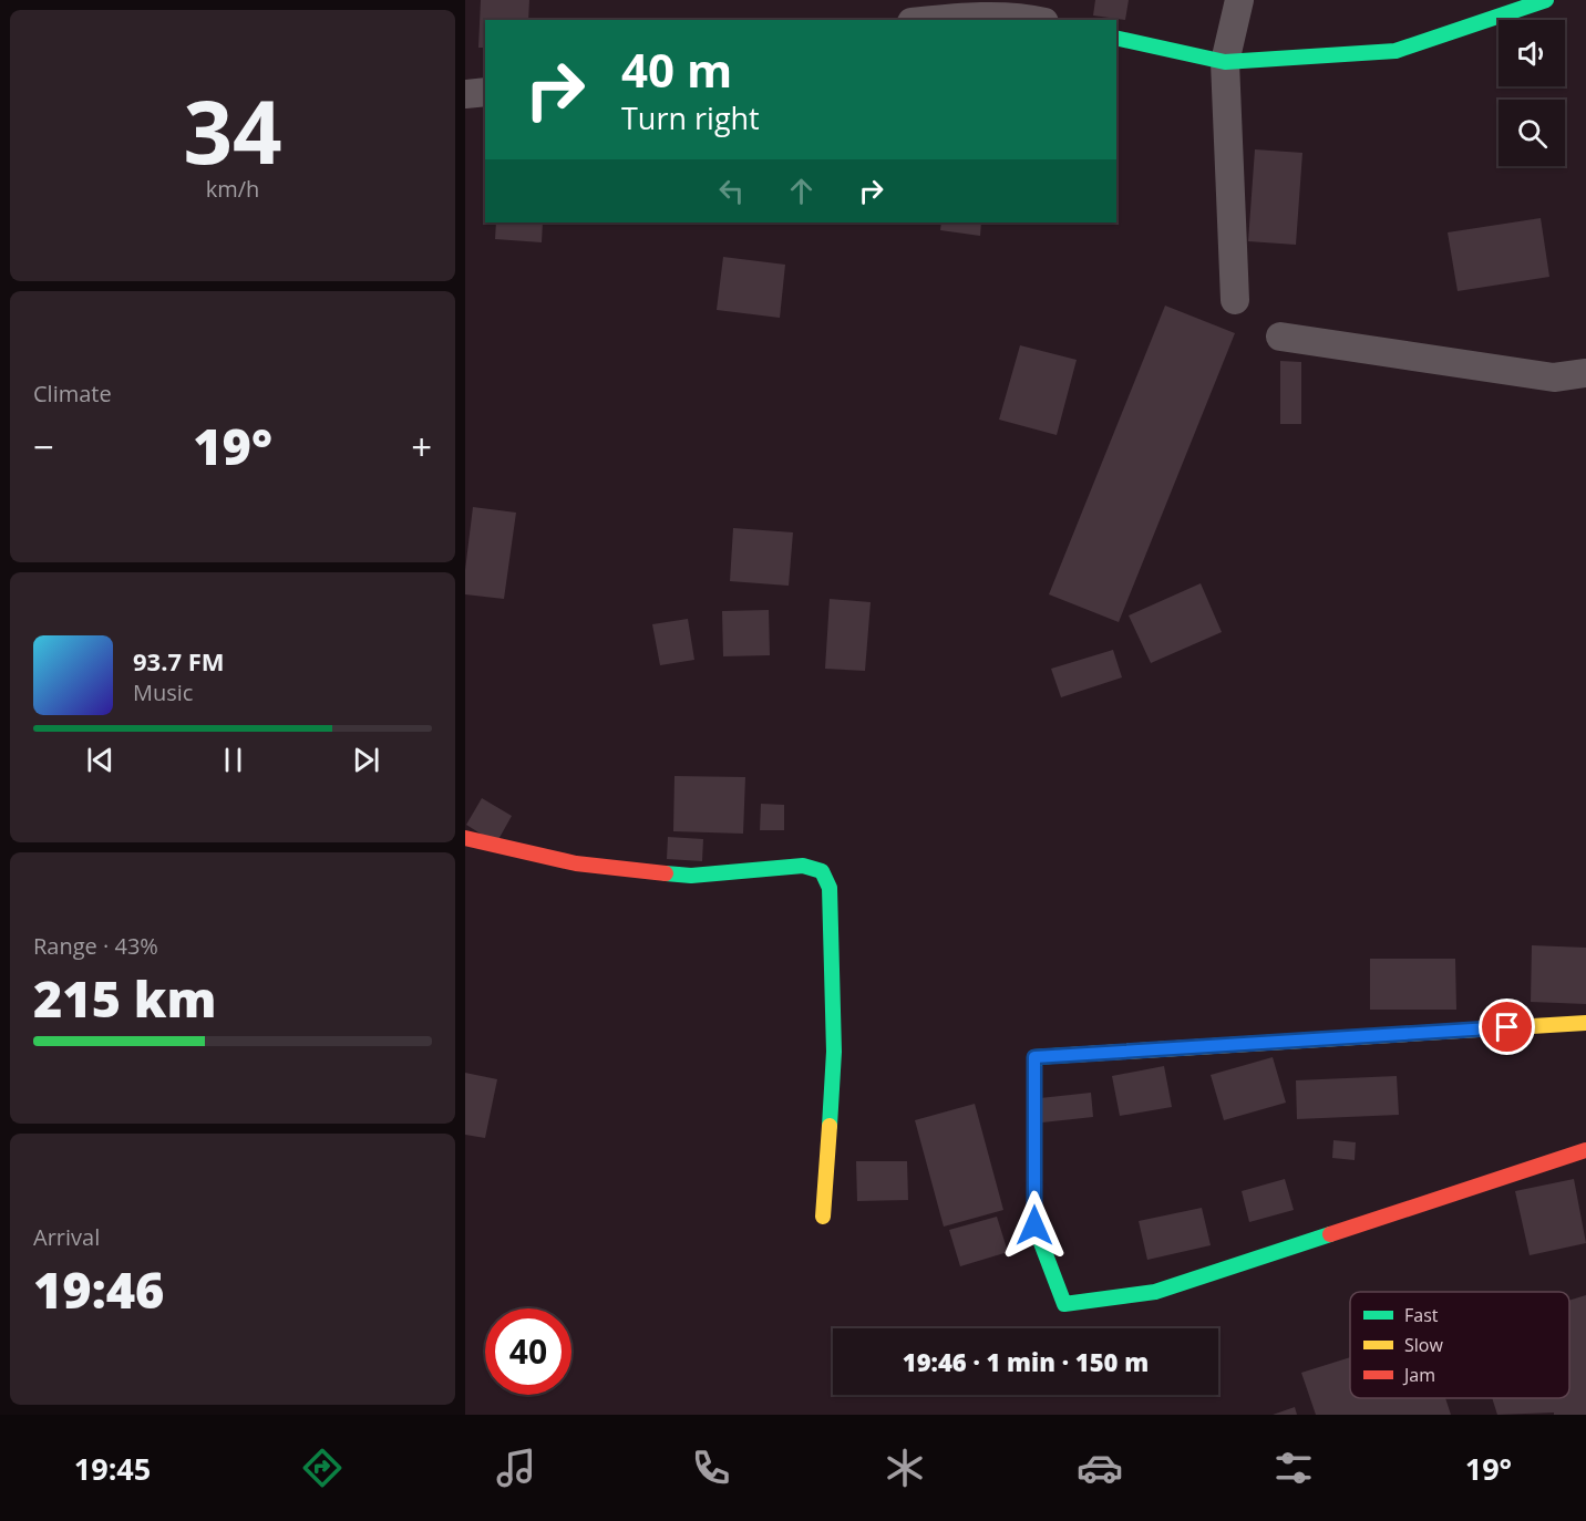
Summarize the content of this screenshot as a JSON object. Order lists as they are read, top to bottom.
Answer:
{
  "legend": ["Fast", "Slow", "Jam"],
  "page": {
    "tile": [
      ["34", "km/h"],
      "Climate",
      ["Range · 43%", "215 km"],
      ["Arrival", "19:46"]
    ],
    "turn": ["40 m", "Turn right"],
    "heat": ["−", "19°", "+"],
    "song": ["93.7 FM", "Music"],
    "limit": "40",
    "trip": "19:46 · 1 min · 150 m",
    "tabs": ["19:45", "19°"]
  }
}
